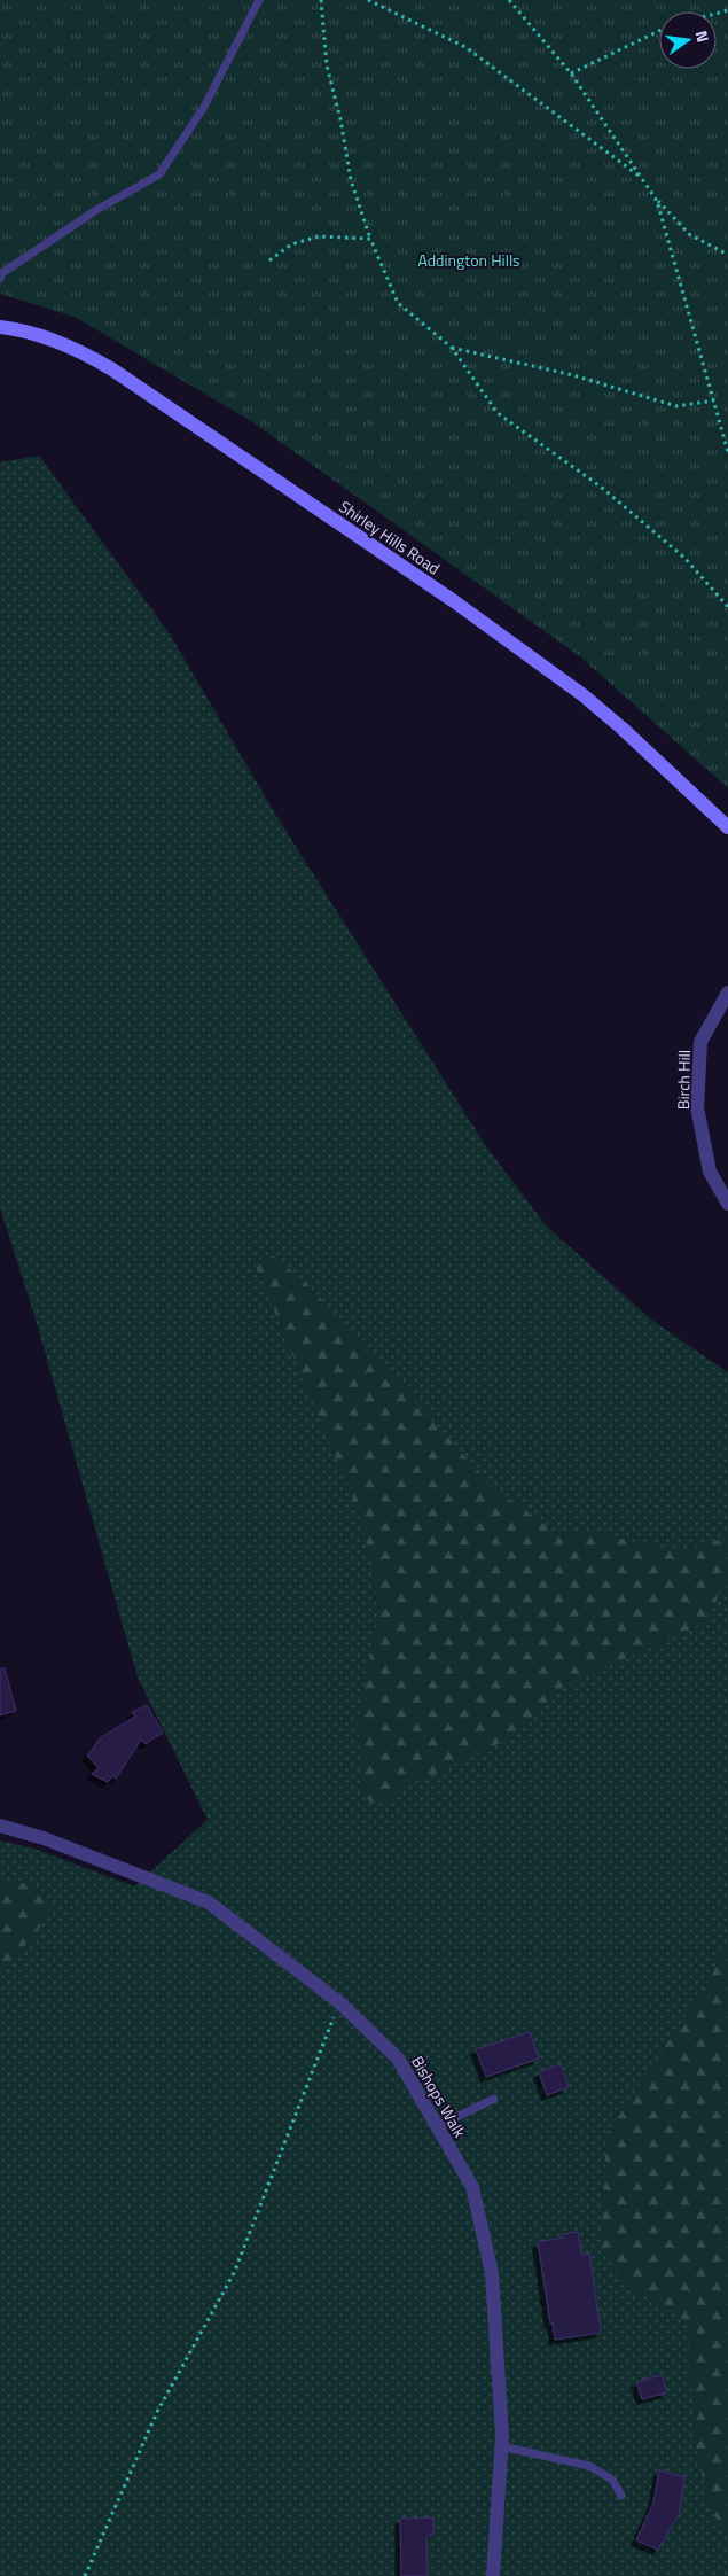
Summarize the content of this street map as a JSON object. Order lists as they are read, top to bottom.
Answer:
{
  "streets": {
    "street": ["Shirley Hills Road", "Birch Hill", "Bishops Walk"]
  },
  "parks": ["Addington Hills"],
  "north": "right"
}
